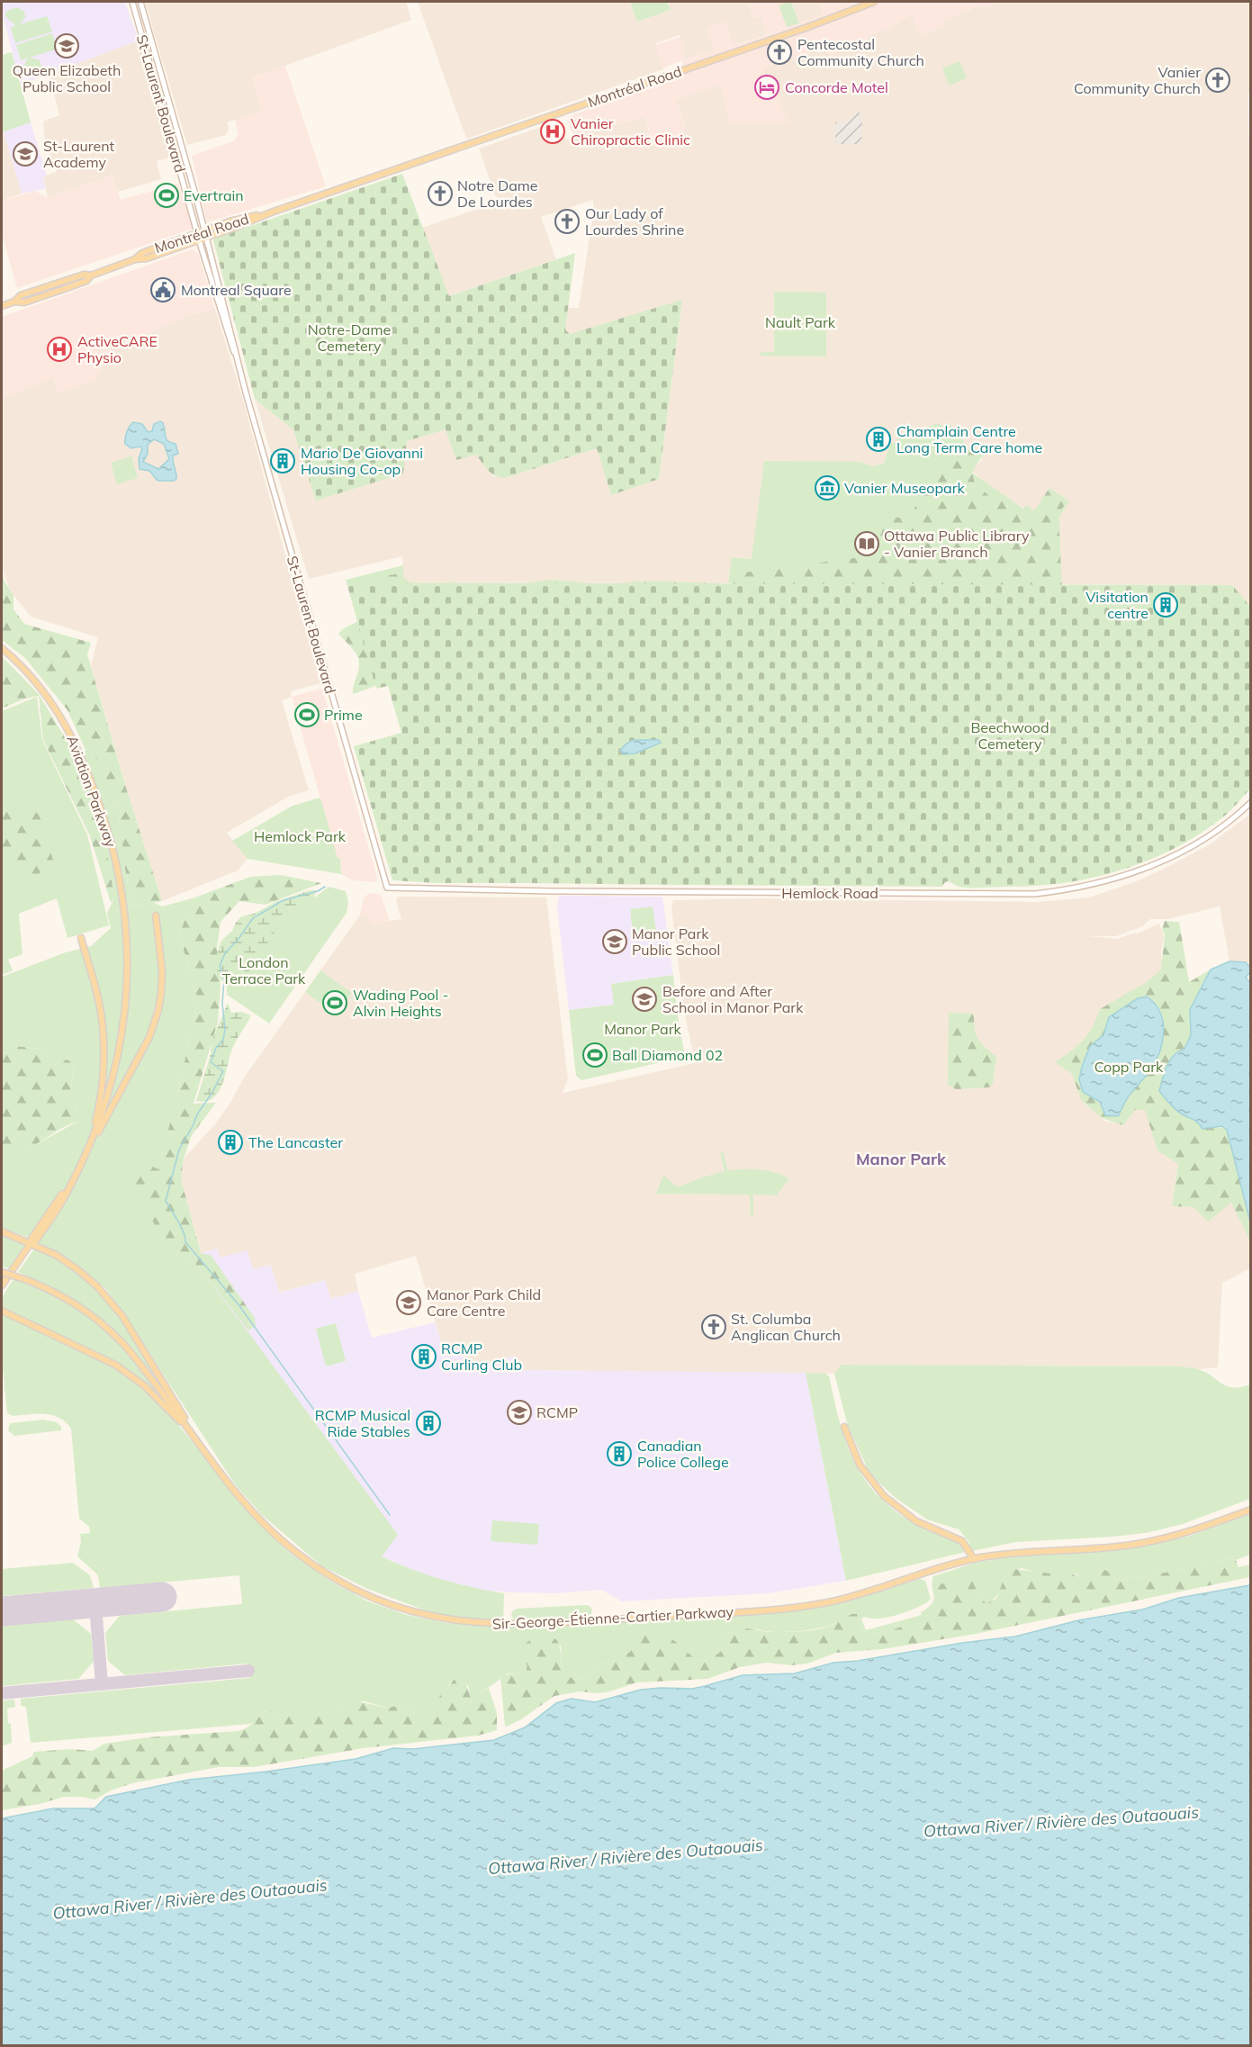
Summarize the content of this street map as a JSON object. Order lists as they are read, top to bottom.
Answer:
{
  "streets": {
    "main road": [
      "Montréal Road",
      "St-Laurent Boulevard",
      "Aviation Parkway",
      "Hemlock Road",
      "Sir-George-Étienne-Cartier Parkway"
    ]
  },
  "crossings": [
    ["Montréal Road", "St-Laurent Boulevard"],
    ["St-Laurent Boulevard", "Hemlock Road"]
  ],
  "districts": ["Manor Park"],
  "water": ["Ottawa River / Rivière des Outaouais"],
  "parks": [
    "Nault Park",
    "Notre-Dame Cemetery",
    "Beechwood Cemetery",
    "Hemlock Park",
    "London Terrace Park",
    "Manor Park",
    "Copp Park"
  ],
  "places": {
    "school or university": [
      "Queen Elizabeth Public School",
      "St-Laurent Academy",
      "Manor Park Public School",
      "Before and After School in Manor Park",
      "Manor Park Child Care Centre",
      "RCMP"
    ],
    "church": [
      "Pentecostal Community Church",
      "Vanier Community Church",
      "Notre Dame De Lourdes",
      "Our Lady of Lourdes Shrine",
      "St. Columba Anglican Church"
    ],
    "hotel": ["Concorde Motel"],
    "hospital": ["Vanier Chiropractic Clinic", "ActiveCARE Physio"],
    "sports": [
      "Evertrain",
      "Prime",
      "Wading Pool - Alvin Heights",
      "Ball Diamond 02"
    ],
    "public building": ["Montreal Square"],
    "building": [
      "Champlain Centre Long Term Care home",
      "Mario De Giovanni Housing Co-op",
      "Visitation centre",
      "The Lancaster",
      "RCMP Curling Club",
      "RCMP Musical Ride Stables",
      "Canadian Police College"
    ],
    "museum": ["Vanier Museopark"],
    "library": ["Ottawa Public Library - Vanier Branch"]
  }
}
